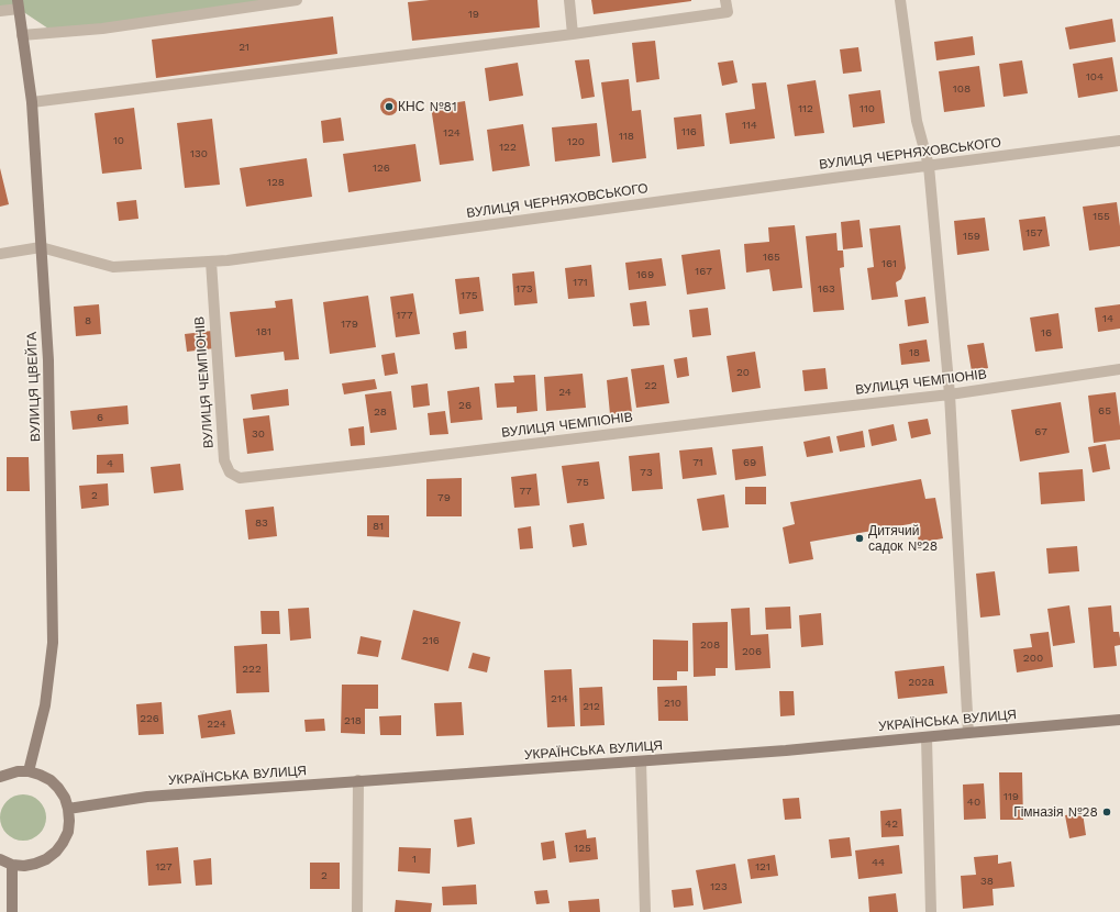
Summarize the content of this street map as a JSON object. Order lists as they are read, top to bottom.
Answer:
{
  "streets": {
    "main road": ["ВУЛИЦЯ ЦВЕЙГА", "УКРАЇНСЬКА ВУЛИЦЯ"],
    "street": ["ВУЛИЦЯ ЧЕРНЯХОВСЬКОГО", "ВУЛИЦЯ ЧЕМПІОНІВ"]
  },
  "crossings": [
    ["ВУЛИЦЯ ЧЕРНЯХОВСЬКОГО", "ВУЛИЦЯ ЧЕМПІОНІВ"],
    ["ВУЛИЦЯ ЧЕРНЯХОВСЬКОГО", "ВУЛИЦЯ ЦВЕЙГА"]
  ],
  "places": ["КНС №81", "Дитячий садок №28", "Гімназія №28"],
  "house_numbers": [
    "19",
    "21",
    "104",
    "108",
    "112",
    "110",
    "114",
    "116",
    "124",
    "118",
    "10",
    "120",
    "122",
    "130",
    "126",
    "128",
    "155",
    "157",
    "159",
    "165",
    "161",
    "167",
    "169",
    "171",
    "173",
    "163",
    "175",
    "177",
    "14",
    "8",
    "179",
    "181",
    "16",
    "18",
    "20",
    "22",
    "24",
    "26",
    "65",
    "28",
    "6",
    "67",
    "30",
    "71",
    "69",
    "4",
    "73",
    "75",
    "77",
    "2",
    "79",
    "83",
    "81",
    "216",
    "208",
    "206",
    "200",
    "222",
    "202а",
    "214",
    "210",
    "212",
    "226",
    "218",
    "224",
    "119",
    "40",
    "42",
    "125",
    "1",
    "44",
    "127",
    "121",
    "2",
    "38",
    "123"
  ]
}
